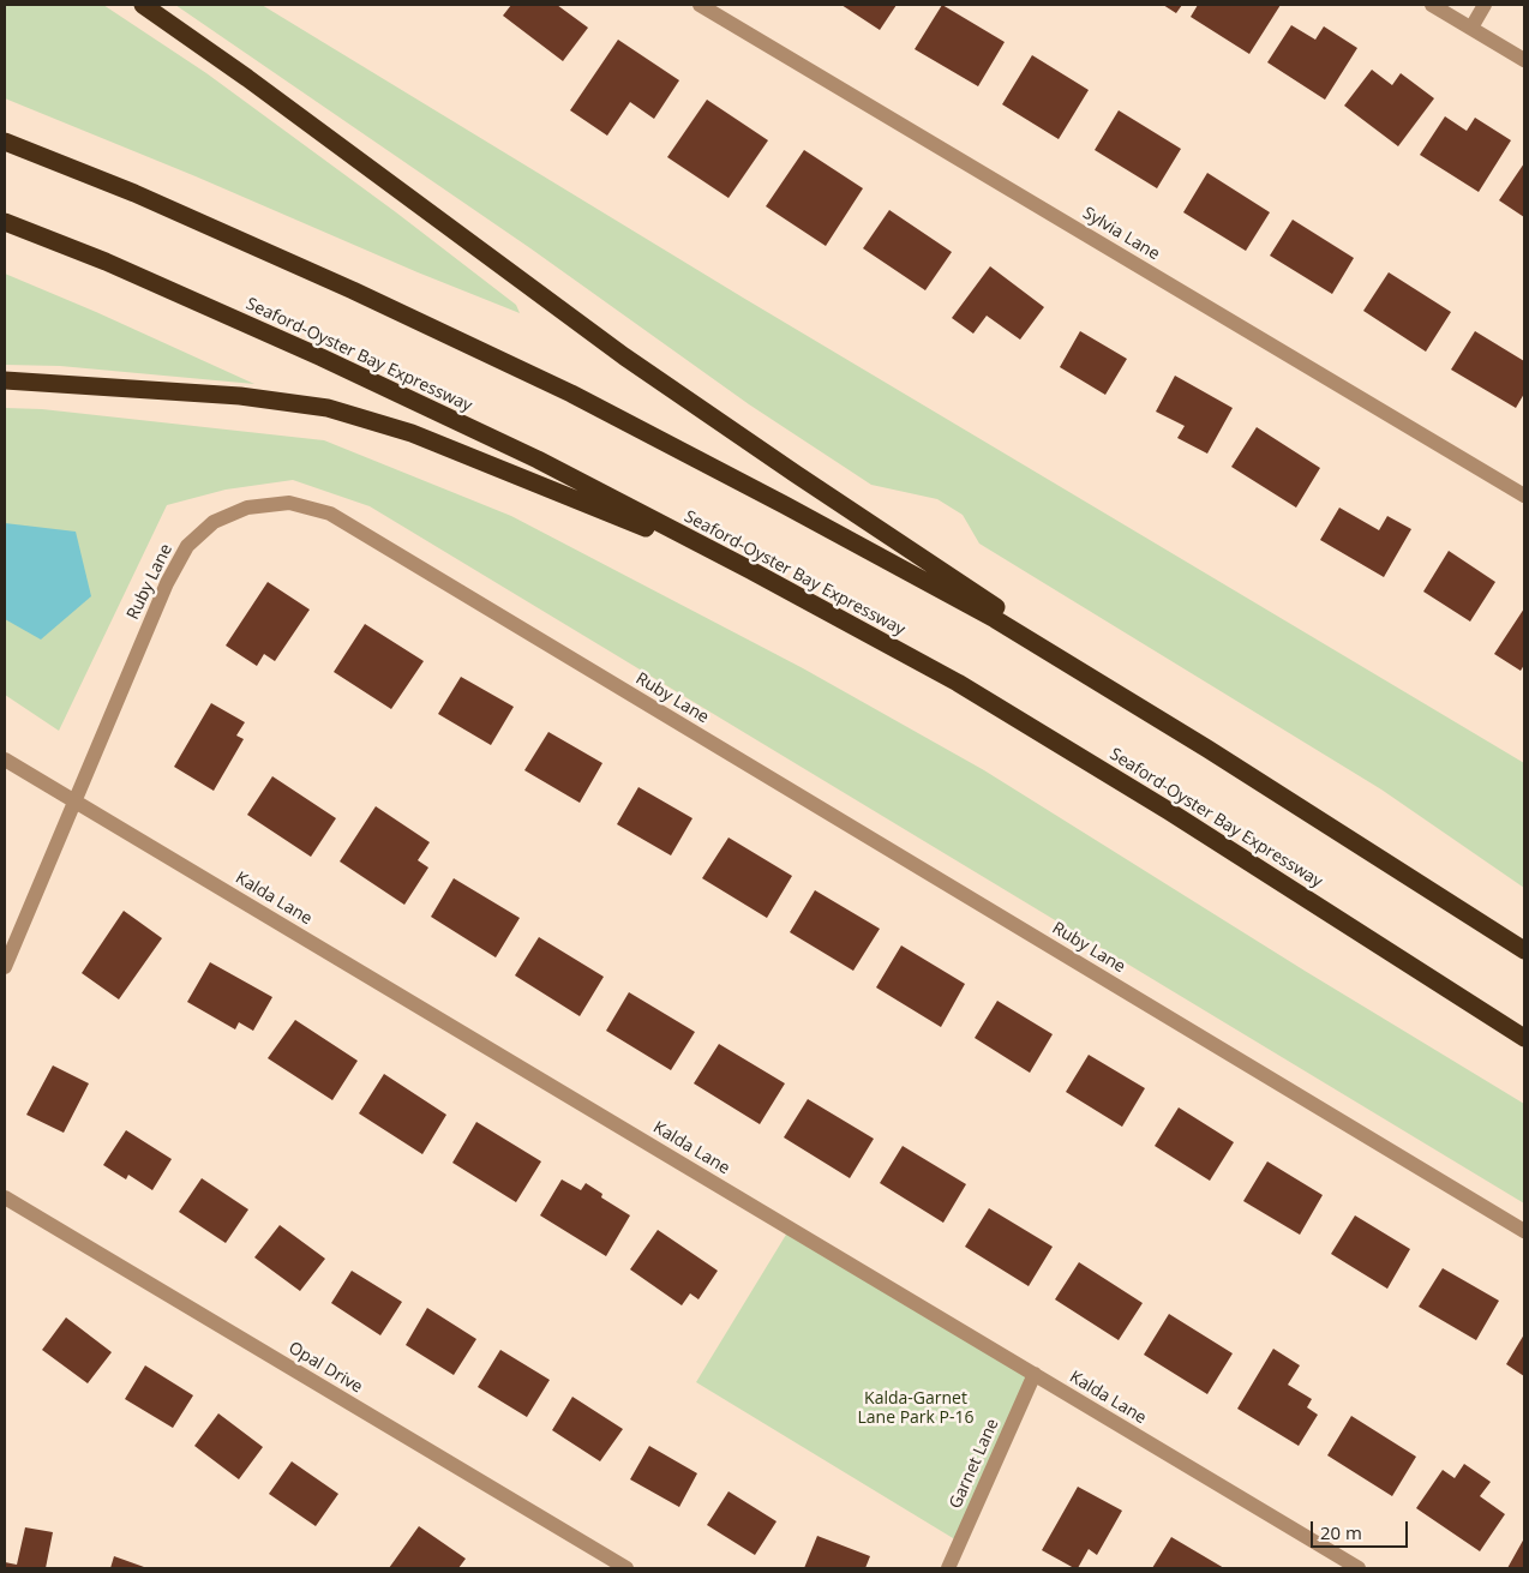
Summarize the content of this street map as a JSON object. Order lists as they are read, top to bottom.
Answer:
{
  "streets": {
    "highway": ["Seaford-Oyster Bay Expressway"],
    "street": [
      "Sylvia Lane",
      "Ruby Lane",
      "Kalda Lane",
      "Opal Drive",
      "Garnet Lane"
    ]
  },
  "crossings": [
    ["Ruby Lane", "Kalda Lane"],
    ["Kalda Lane", "Garnet Lane"]
  ],
  "parks": ["Kalda-Garnet Lane Park P-16"],
  "scale_bar": "20 m"
}
